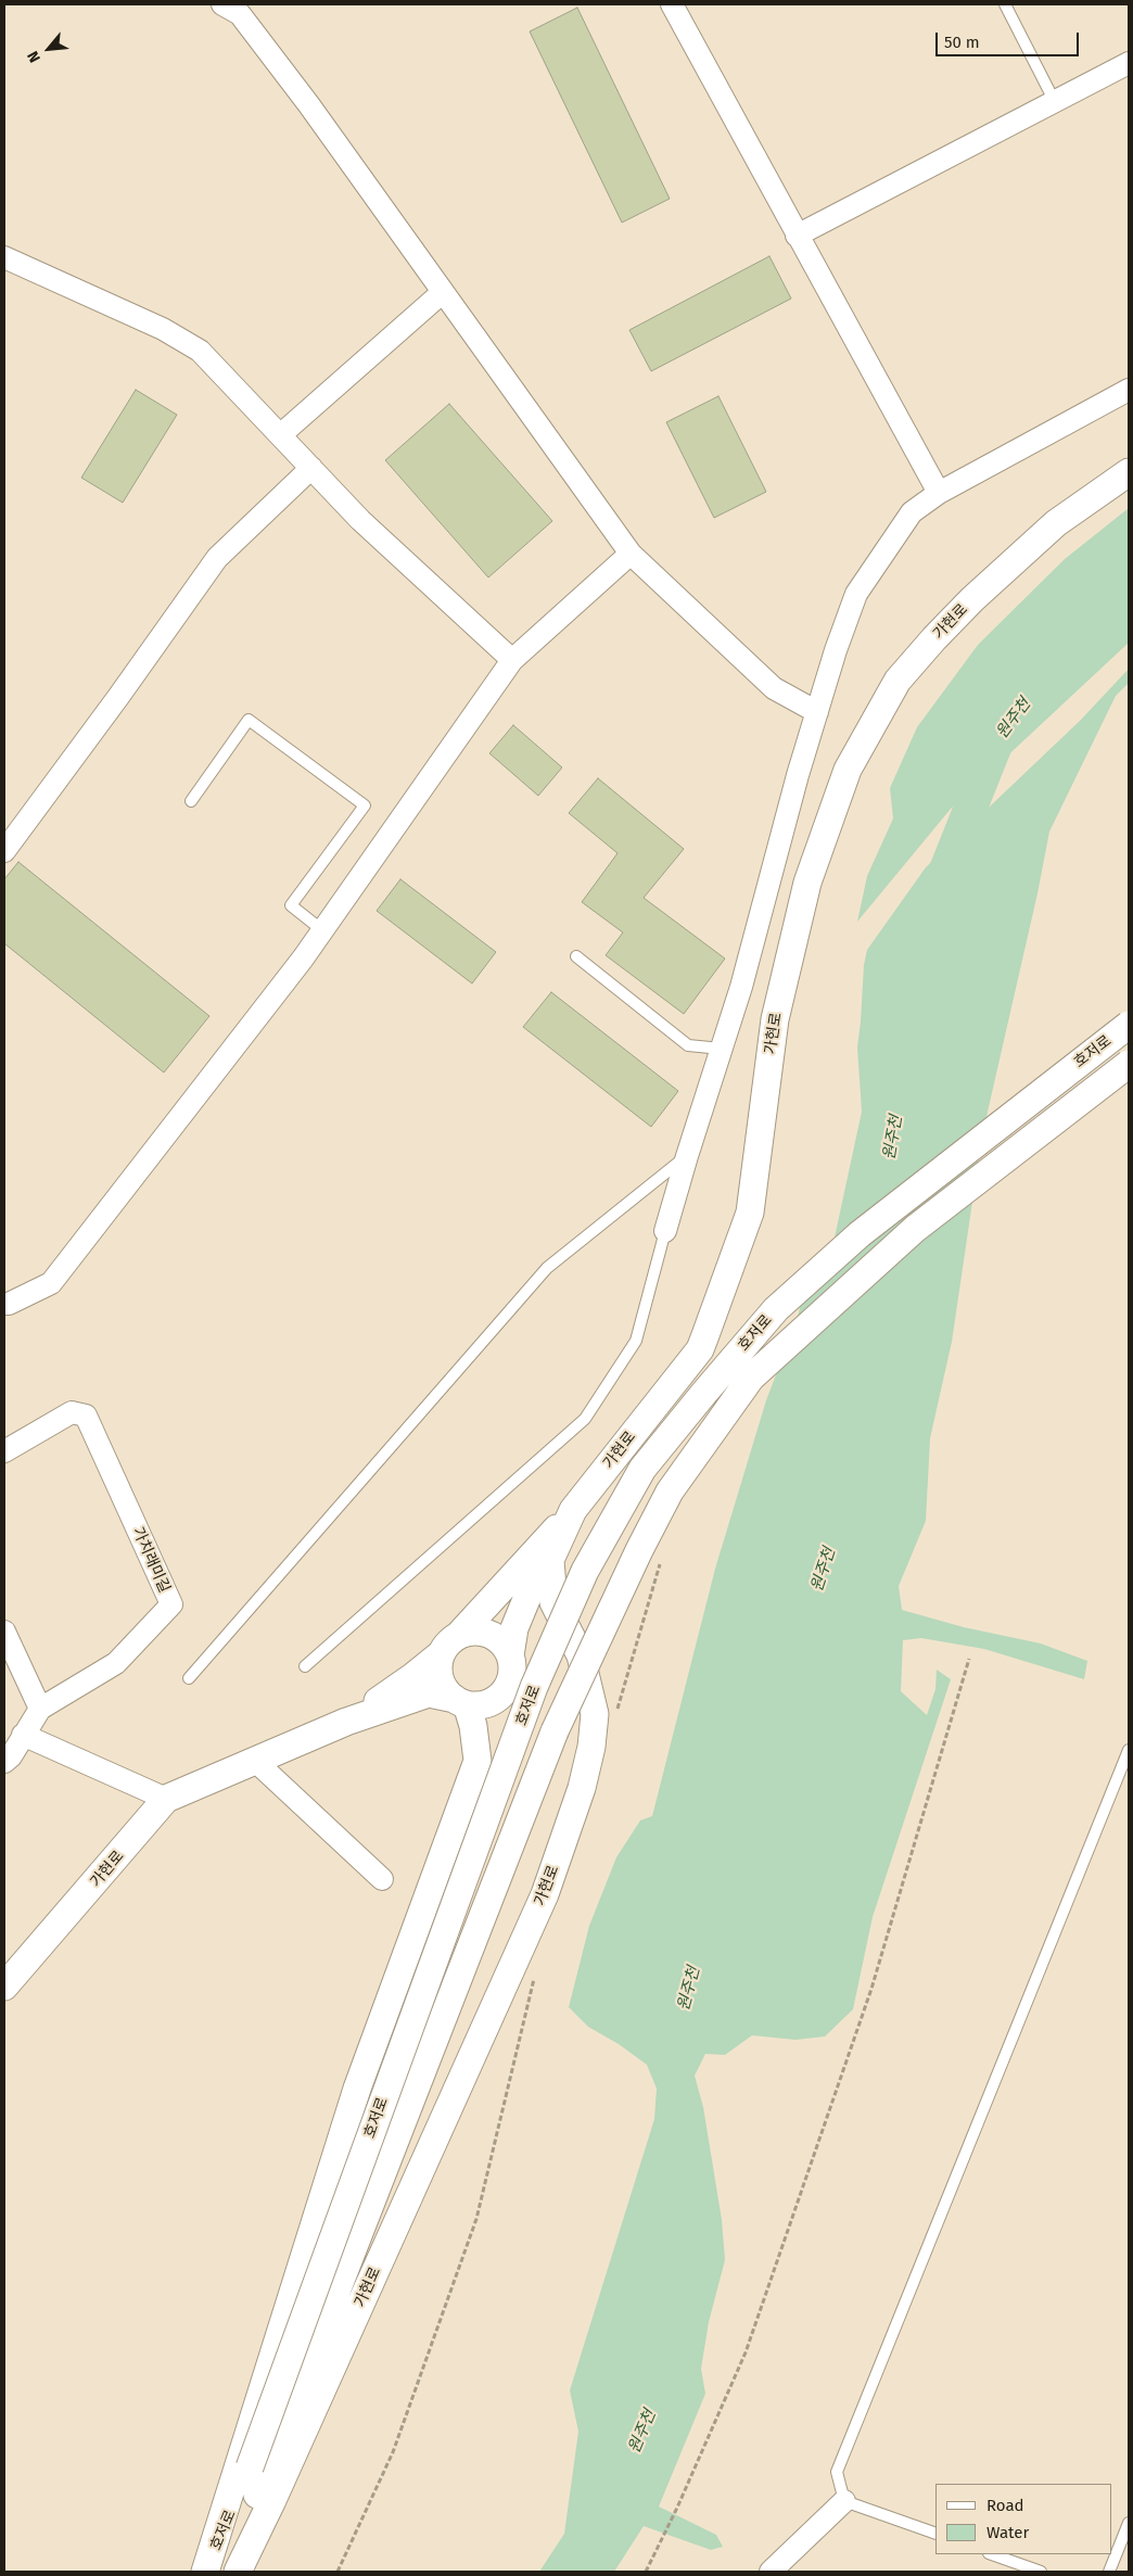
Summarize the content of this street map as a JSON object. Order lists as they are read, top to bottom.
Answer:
{
  "streets": {
    "street": ["가현로", "호저로", "가치래미길"]
  },
  "crossings": [
    ["가현로", "호저로"]
  ],
  "water": ["원주천"],
  "legend": ["Road", "Water"],
  "scale_bar": "50 m",
  "north": "bottom left"
}
